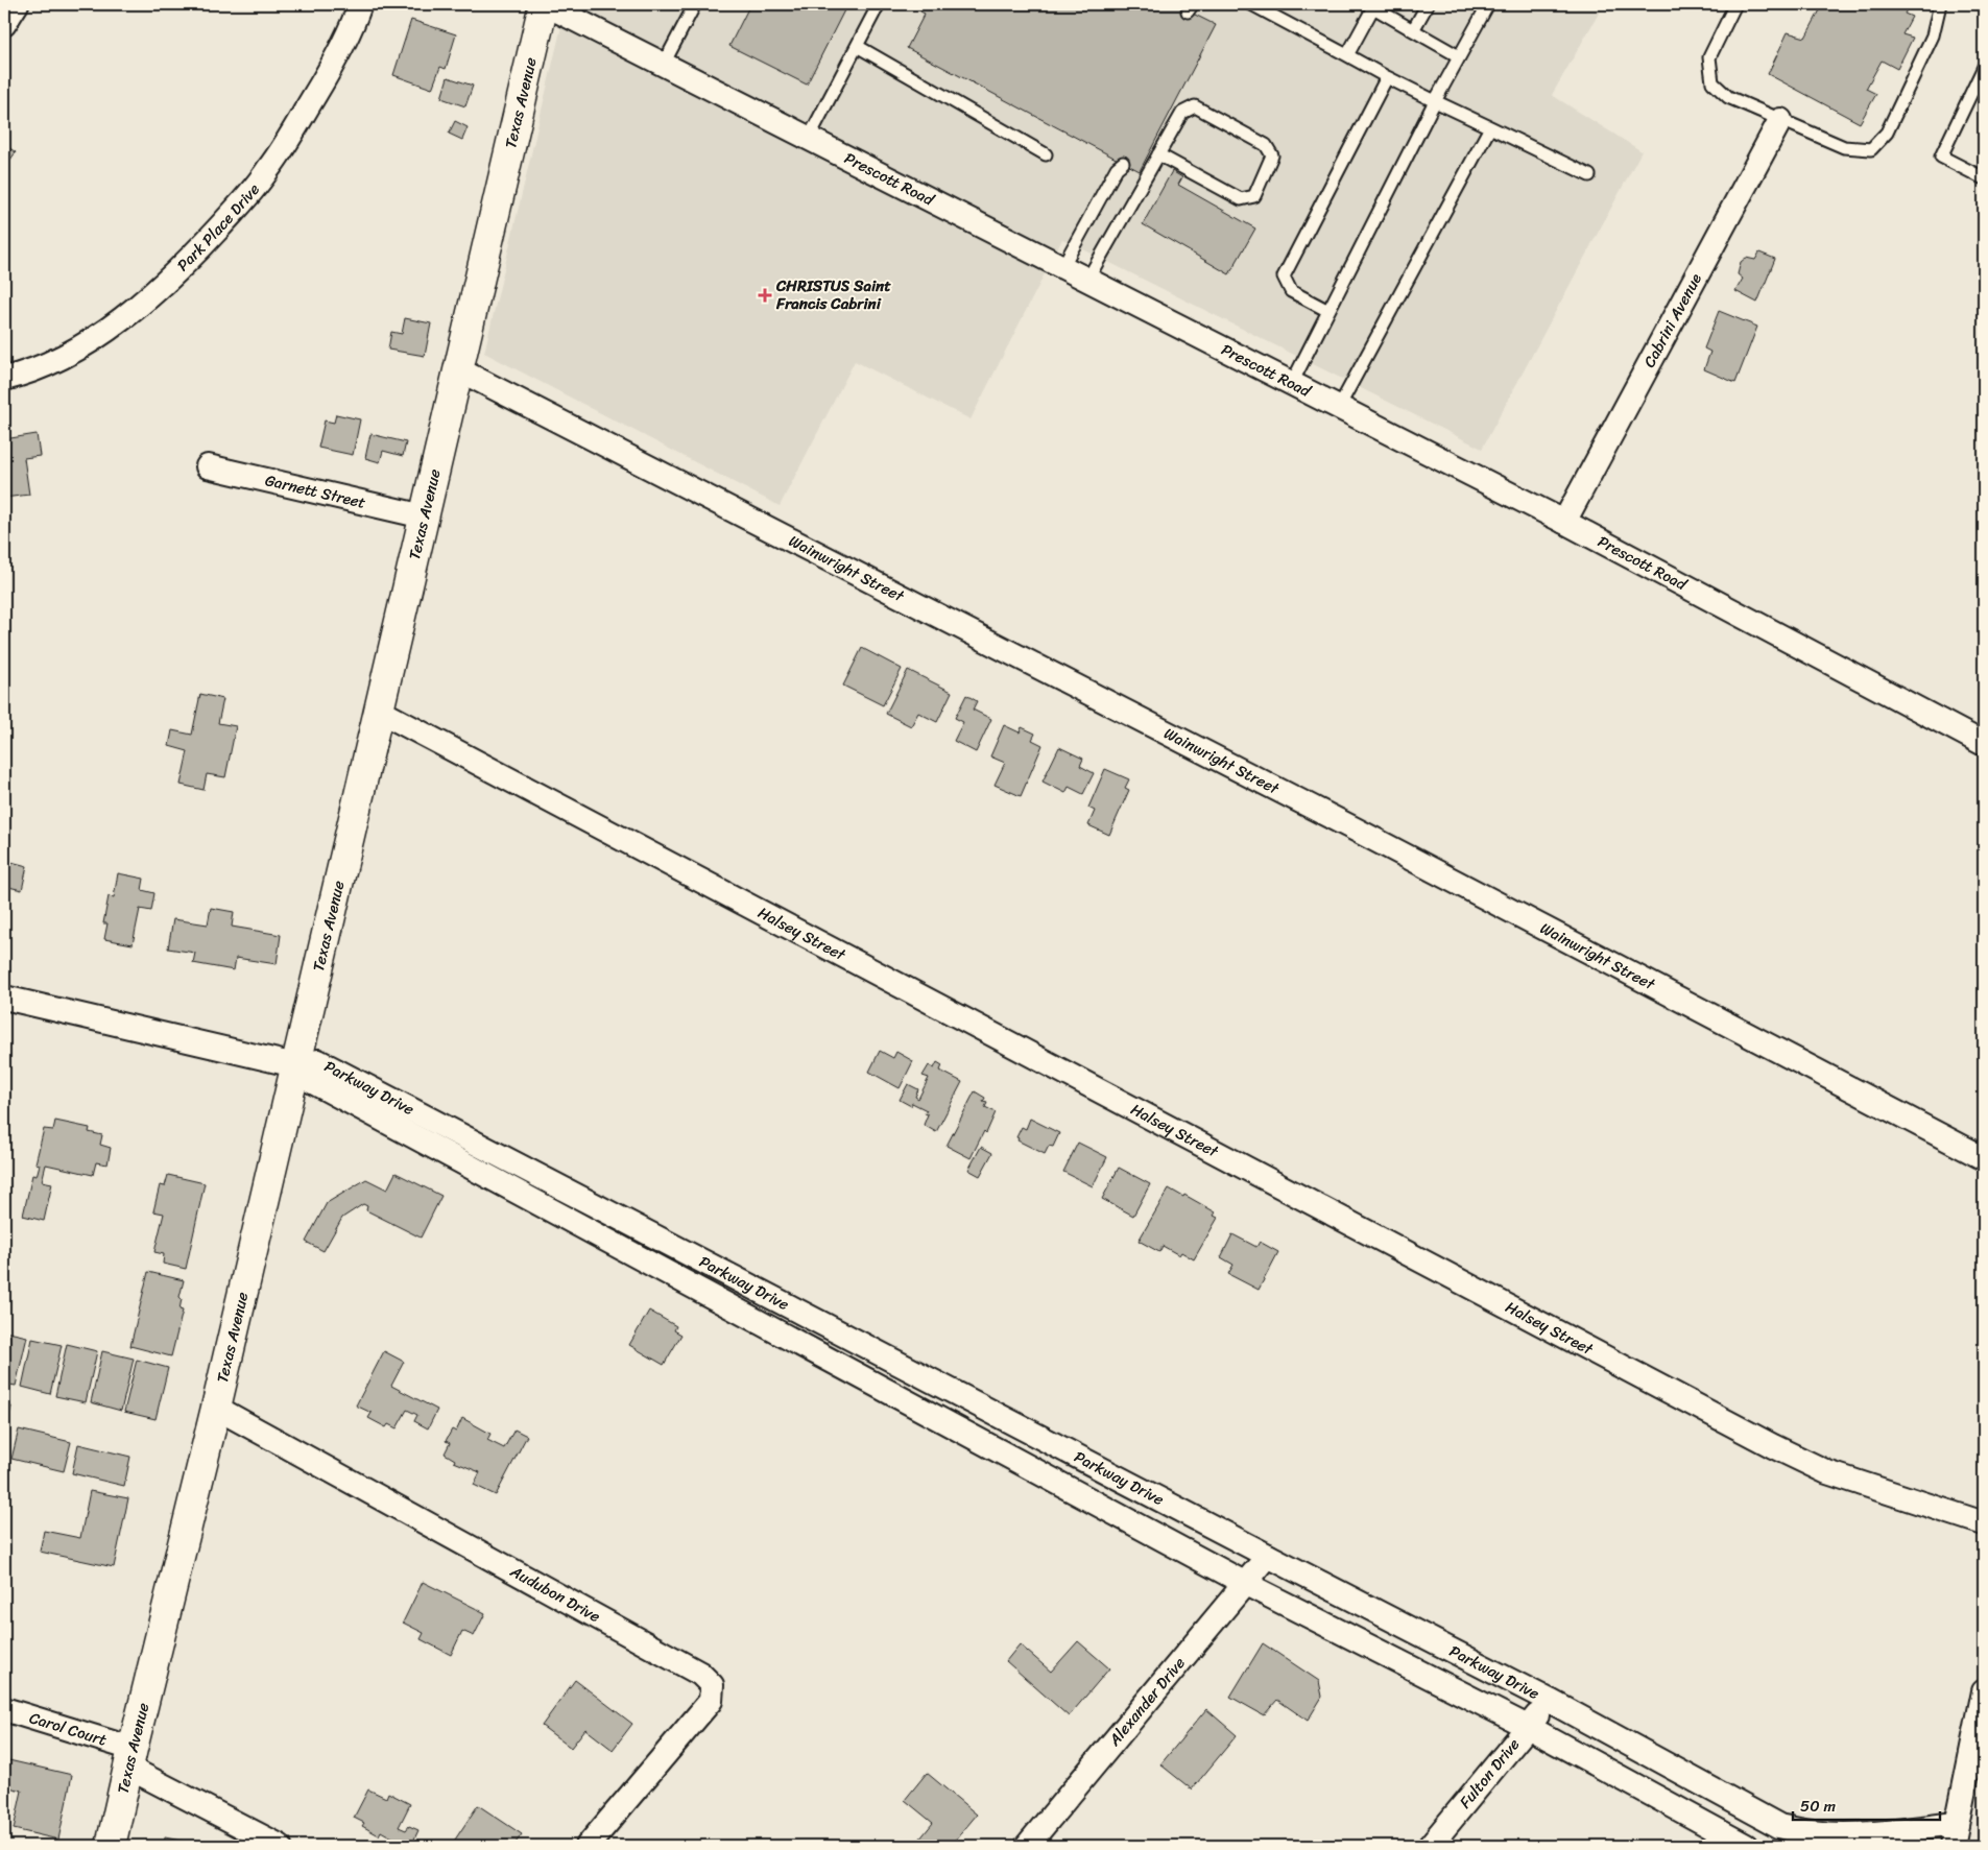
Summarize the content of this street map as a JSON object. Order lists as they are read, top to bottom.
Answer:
{
  "streets": {
    "street": [
      "Texas Avenue",
      "Prescott Road",
      "Park Place Drive",
      "Cabrini Avenue",
      "Garnett Street",
      "Wainwright Street",
      "Halsey Street",
      "Parkway Drive",
      "Audubon Drive",
      "Alexander Drive",
      "Carol Court",
      "Fulton Drive"
    ]
  },
  "crossings": [
    ["Texas Avenue", "Prescott Road"],
    ["Texas Avenue", "Garnett Street"],
    ["Texas Avenue", "Wainwright Street"],
    ["Texas Avenue", "Halsey Street"],
    ["Texas Avenue", "Parkway Drive"],
    ["Texas Avenue", "Audubon Drive"],
    ["Texas Avenue", "Carol Court"],
    ["Prescott Road", "Cabrini Avenue"],
    ["Parkway Drive", "Alexander Drive"],
    ["Parkway Drive", "Fulton Drive"]
  ],
  "places": {
    "health": ["CHRISTUS Saint Francis Cabrini"]
  },
  "scale_bar": "50 m"
}
